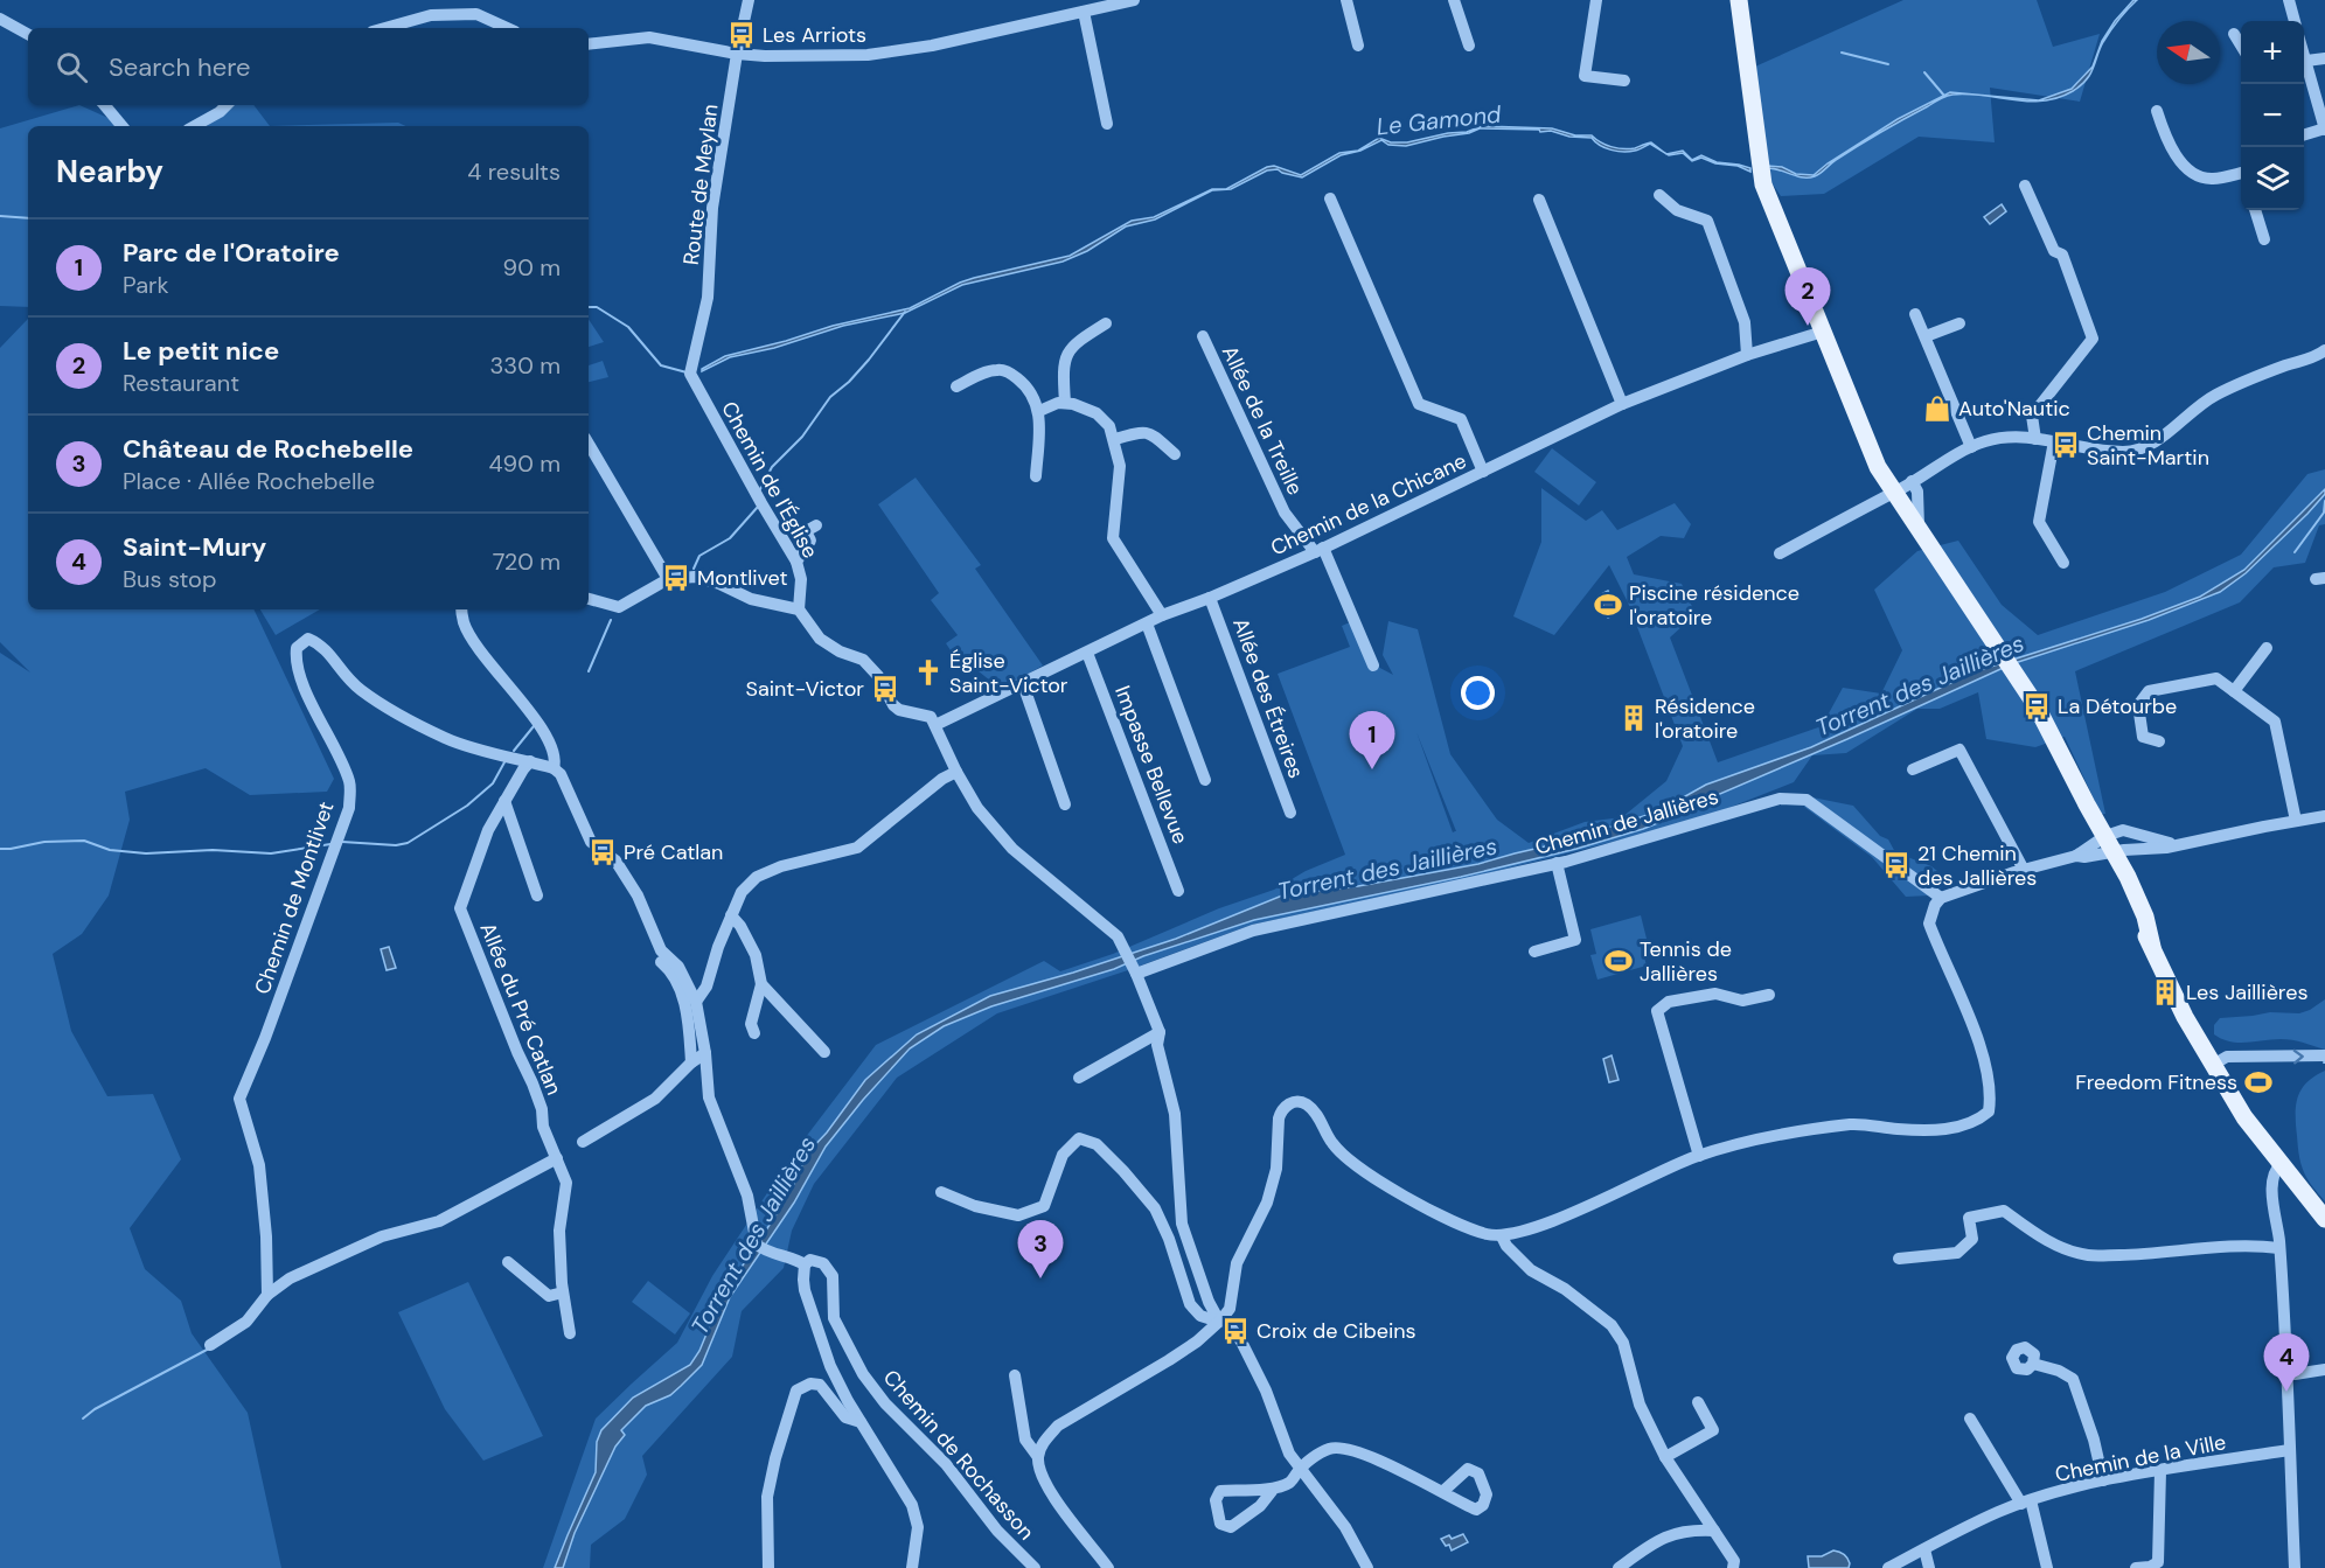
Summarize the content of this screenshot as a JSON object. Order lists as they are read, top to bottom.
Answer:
{
  "streets": {
    "street": [
      "Route de Meylan",
      "Allée de la Treille",
      "Chemin de l'Église",
      "Chemin de la Chicane",
      "Allée des Étreires",
      "Impasse Bellevue",
      "Chemin de Jallières",
      "Chemin de Montlivet",
      "Allée du Pré Catlan",
      "Chemin de Rochasson",
      "Chemin de la Ville"
    ]
  },
  "crossings": [
    ["Route de Meylan", "Chemin de l'Église"],
    ["Allée de la Treille", "Chemin de la Chicane"],
    ["Chemin de la Chicane", "Allée des Étreires"],
    ["Chemin de la Chicane", "Impasse Bellevue"],
    ["Chemin de Montlivet", "Allée du Pré Catlan"]
  ],
  "water": ["Le Gamond", "Torrent des Jaillières"],
  "places": {
    "bus stop": [
      "Les Arriots",
      "Chemin Saint-Martin",
      "Montlivet",
      "Saint-Victor",
      "La Détourbe",
      "Pré Catlan",
      "21 Chemin des Jallières",
      "Croix de Cibeins"
    ],
    "shop": ["Auto'Nautic"],
    "sports": ["Piscine résidence l'oratoire", "Tennis de Jallières", "Freedom Fitness"],
    "church": ["Église Saint-Victor"],
    "building": ["Résidence l'oratoire", "Les Jaillières"]
  },
  "north": "left",
  "page": {
    "map_buttons": ["+", "−"],
    "search": "Search here",
    "heading": ["Nearby", "4 results"],
    "list": [
      {
        "mark": "1",
        "name": "Parc de l'Oratoire",
        "note": "Park",
        "value": "90 m"
      },
      {
        "mark": "2",
        "name": "Le petit nice",
        "note": "Restaurant",
        "value": "330 m"
      },
      {
        "mark": "3",
        "name": "Château de Rochebelle",
        "note": "Place · Allée Rochebelle",
        "value": "490 m"
      },
      {
        "mark": "4",
        "name": "Saint-Mury",
        "note": "Bus stop",
        "value": "720 m"
      }
    ],
    "pins": [
      "2",
      "1",
      "3",
      "4"
    ]
  }
}
